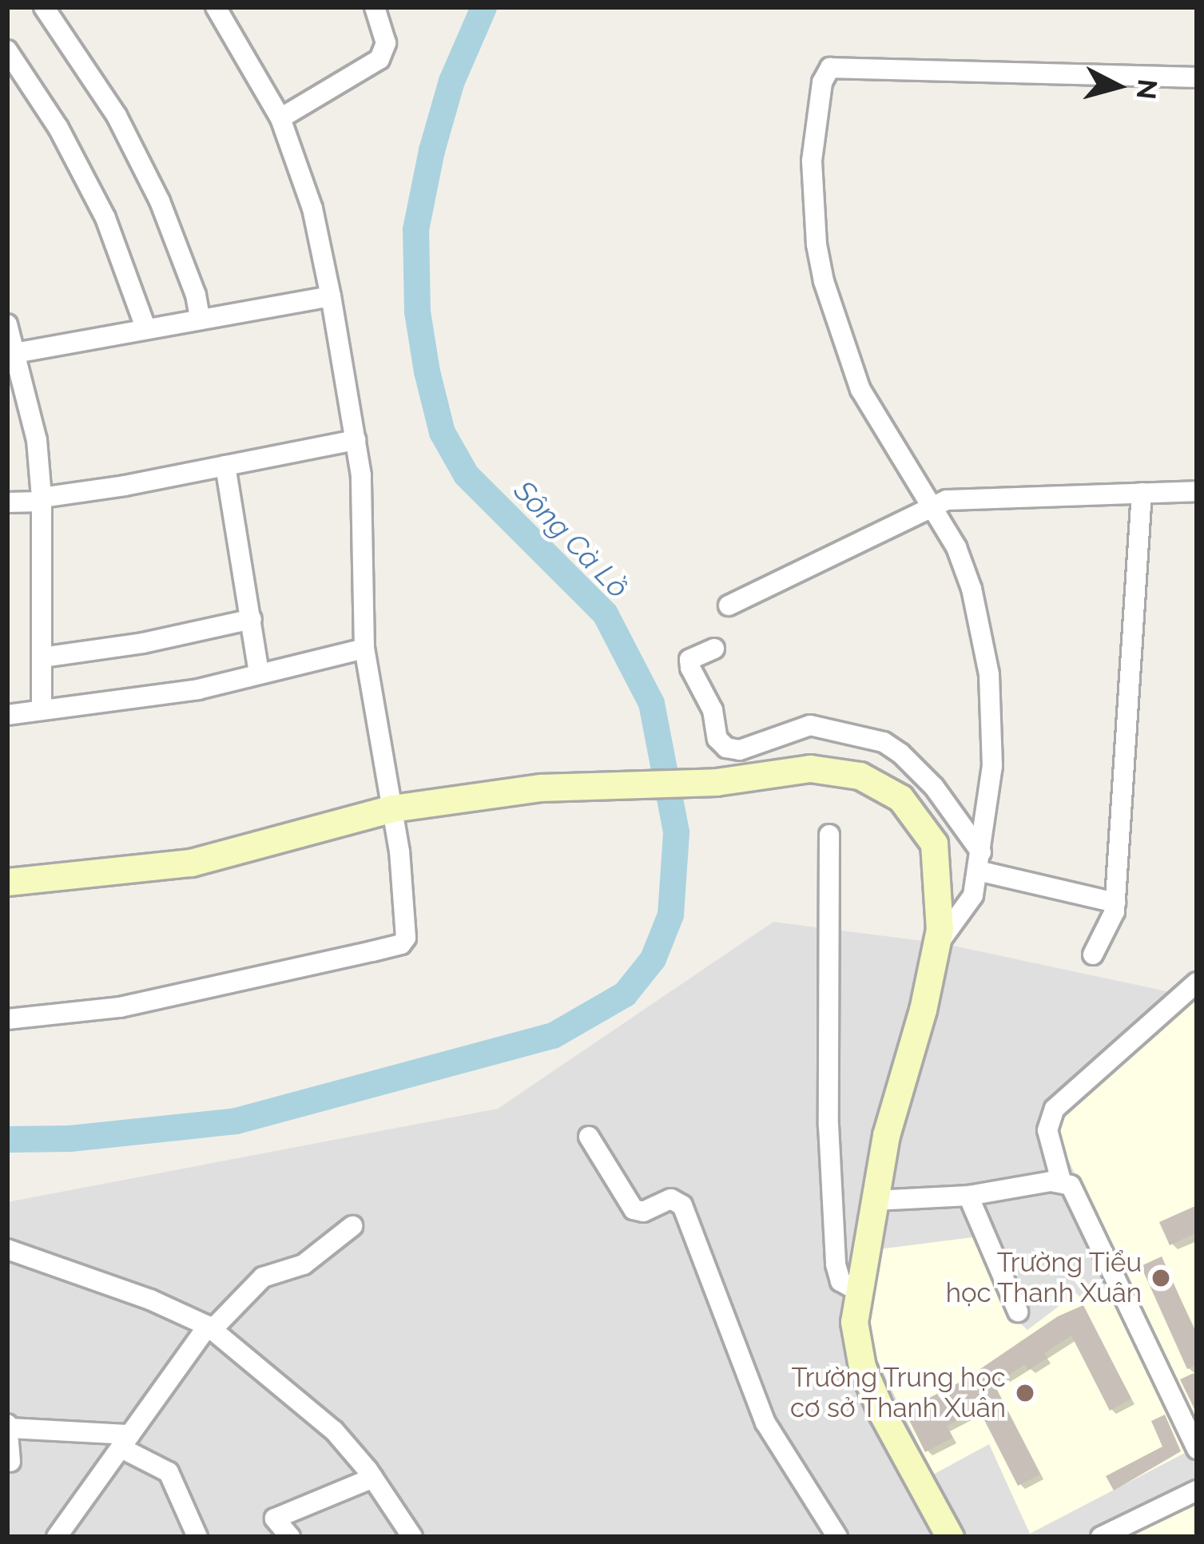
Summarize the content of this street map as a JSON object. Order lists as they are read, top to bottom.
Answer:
{
  "water": ["Sông Cà Lồ"],
  "places": ["Trường Tiểu học Thanh Xuân", "Trường Trung học cơ sở Thanh Xuân"],
  "north": "right"
}
